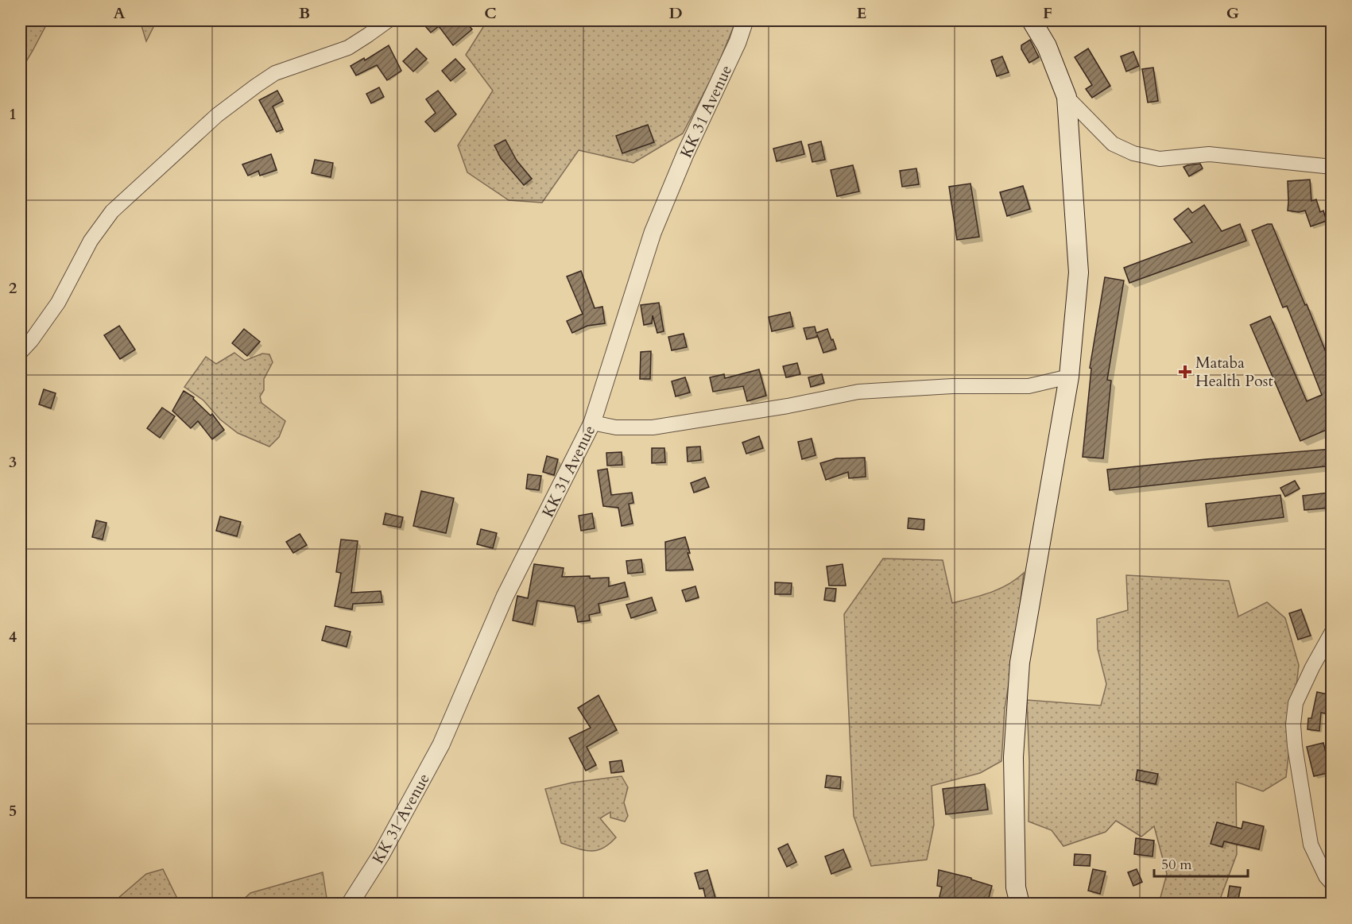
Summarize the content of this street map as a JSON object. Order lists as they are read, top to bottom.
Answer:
{
  "streets": {
    "street": ["KK 31 Avenue"]
  },
  "places": {
    "health": ["Mataba Health Post"]
  },
  "scale_bar": "50 m",
  "grid": {
    "columns": [
      "A",
      "B",
      "C",
      "D",
      "E",
      "F",
      "G"
    ],
    "rows": [
      "1",
      "2",
      "3",
      "4",
      "5"
    ]
  }
}
